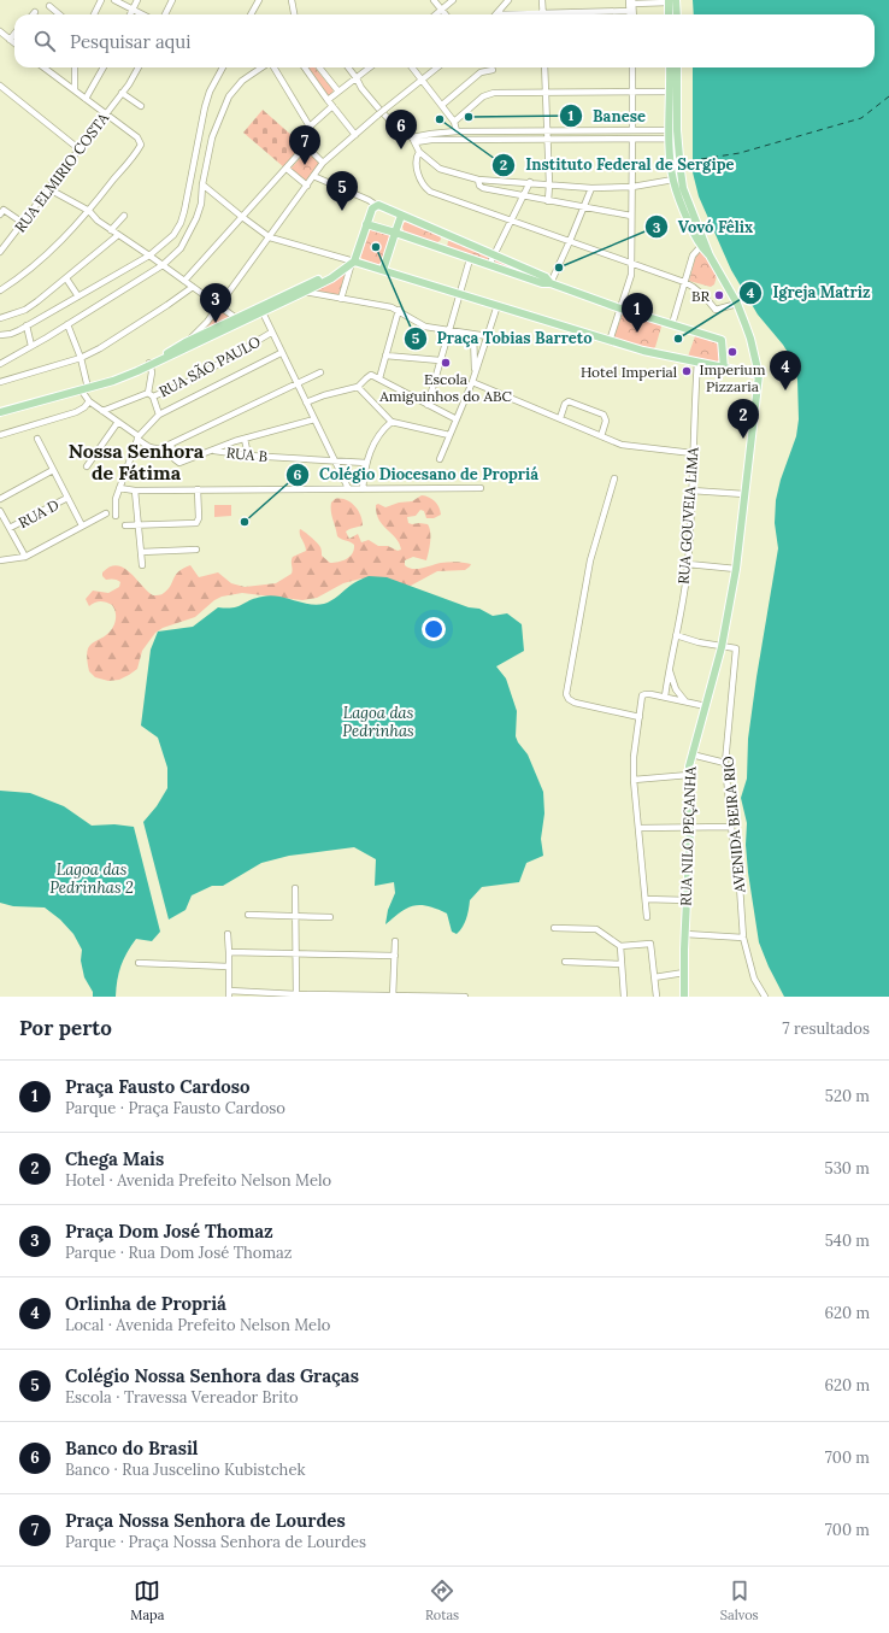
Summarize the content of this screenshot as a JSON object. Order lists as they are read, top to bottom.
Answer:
{
  "streets": {
    "main road": ["RUA NILO PEÇANHA"],
    "street": [
      "RUA ELMIRIO COSTA",
      "RUA SÃO PAULO",
      "RUA B",
      "RUA D",
      "RUA GOUVEIA LIMA",
      "AVENIDA BEIRA RIO"
    ]
  },
  "crossings": [
    ["AVENIDA BEIRA RIO", "RUA NILO PEÇANHA"]
  ],
  "districts": ["Nossa Senhora de Fátima"],
  "water": ["Lagoa das Pedrinhas", "Lagoa das Pedrinhas 2"],
  "places": [
    "Banese",
    "Instituto Federal de Sergipe",
    "Praça Tobias Barreto",
    "Vovó Fêlix",
    "BR",
    "Igreja Matriz",
    "Imperium Pizzaria",
    "Escola Amiguinhos do ABC",
    "Hotel Imperial",
    "Colégio Diocesano de Propriá"
  ],
  "page": {
    "search": "Pesquisar aqui",
    "pins": [
      "6",
      "7",
      "5",
      "3",
      "1",
      "4",
      "2"
    ],
    "heading": ["Por perto", "7 resultados"],
    "list": [
      {
        "mark": "1",
        "name": "Praça Fausto Cardoso",
        "note": "Parque · Praça Fausto Cardoso",
        "value": "520 m"
      },
      {
        "mark": "2",
        "name": "Chega Mais",
        "note": "Hotel · Avenida Prefeito Nelson Melo",
        "value": "530 m"
      },
      {
        "mark": "3",
        "name": "Praça Dom José Thomaz",
        "note": "Parque · Rua Dom José Thomaz",
        "value": "540 m"
      },
      {
        "mark": "4",
        "name": "Orlinha de Propriá",
        "note": "Local · Avenida Prefeito Nelson Melo",
        "value": "620 m"
      },
      {
        "mark": "5",
        "name": "Colégio Nossa Senhora das Graças",
        "note": "Escola · Travessa Vereador Brito",
        "value": "620 m"
      },
      {
        "mark": "6",
        "name": "Banco do Brasil",
        "note": "Banco · Rua Juscelino Kubistchek",
        "value": "700 m"
      },
      {
        "mark": "7",
        "name": "Praça Nossa Senhora de Lourdes",
        "note": "Parque · Praça Nossa Senhora de Lourdes",
        "value": "700 m"
      }
    ],
    "nav": ["Mapa", "Rotas", "Salvos"]
  }
}
